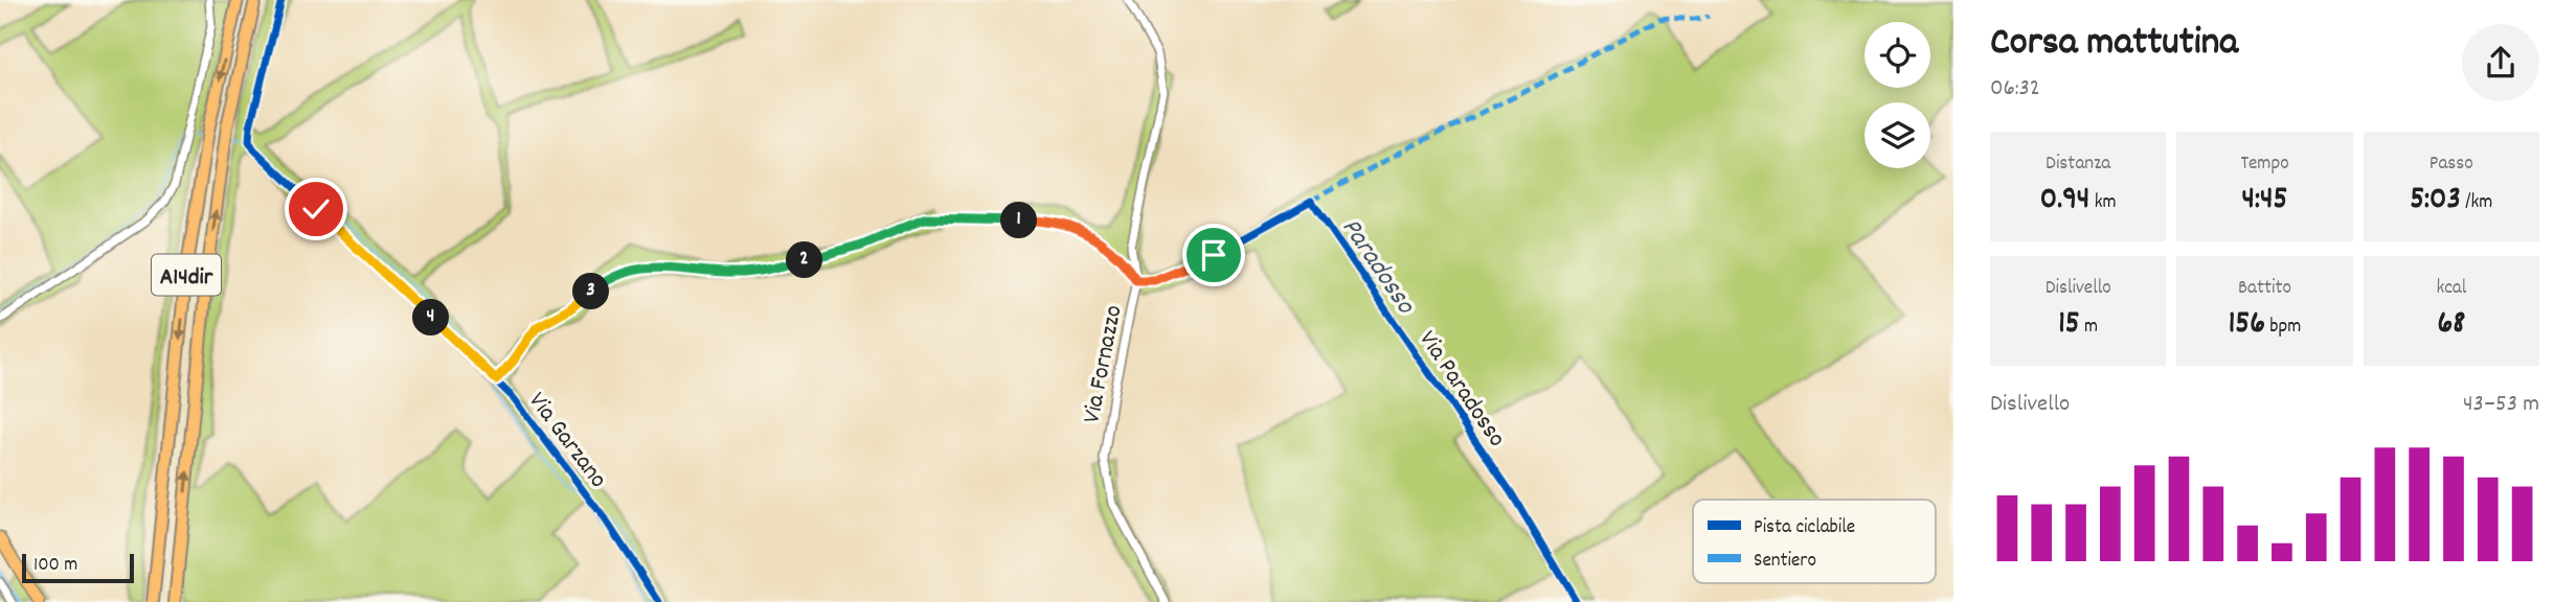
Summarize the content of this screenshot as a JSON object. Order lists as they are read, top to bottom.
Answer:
{
  "streets": {
    "highway": ["A14dir"],
    "street": ["Via Fornazzo", "Via Paradosso", "Via Garzano"]
  },
  "crossings": [
    ["Via Fornazzo", "Via Paradosso"]
  ],
  "water": ["Paradosso"],
  "legend": ["Pista ciclabile", "Sentiero"],
  "scale_bar": "100 m",
  "page": {
    "heading": ["Corsa mattutina", "06:32"],
    "stats": [
      ["Distanza", "0.94 km"],
      ["Tempo", "4:45"],
      ["Passo", "5:03 /km"],
      ["Dislivello", "15 m"],
      ["Battito", "156 bpm"],
      ["kcal", "68"]
    ],
    "pins": [
      "1",
      "2",
      "3",
      "4"
    ],
    "chart": ["Dislivello", "43–53 m"],
    "scale": "100 m"
  }
}
